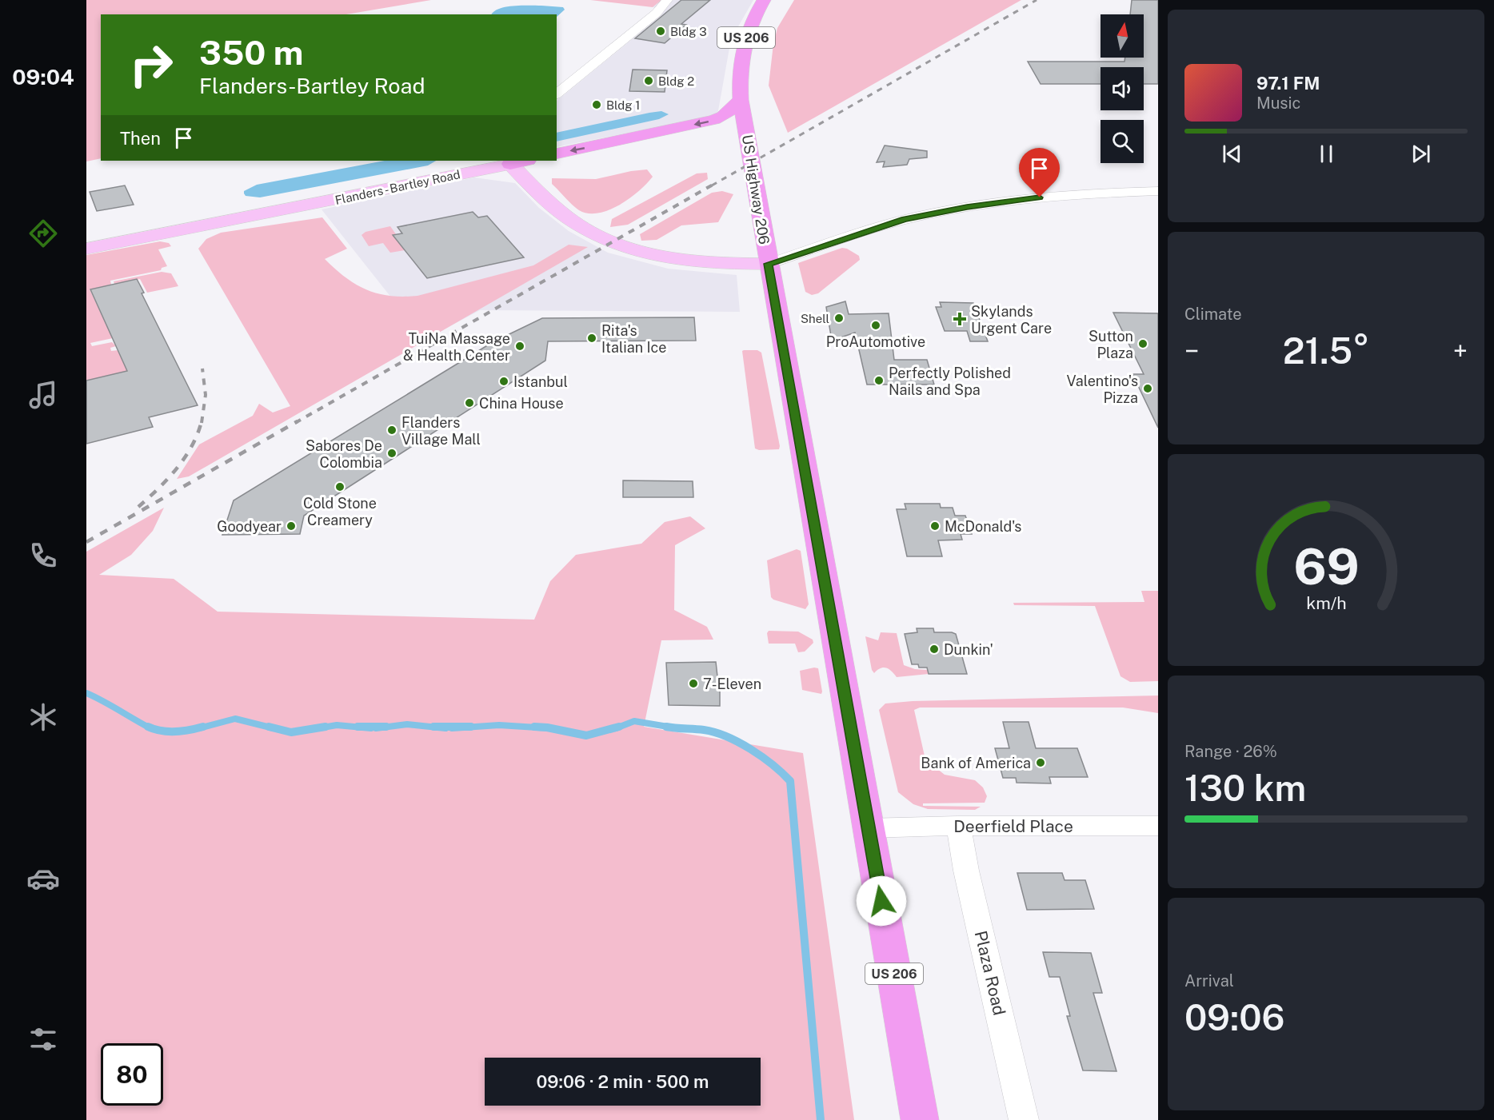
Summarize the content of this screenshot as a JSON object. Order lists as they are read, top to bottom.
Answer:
{
  "streets": {
    "highway": ["US 206", "US Highway 206"],
    "main road": ["Flanders - Bartley Road"],
    "street": ["Deerfield Place", "Plaza Road"]
  },
  "crossings": [
    ["US Highway 206", "Deerfield Place"],
    ["Deerfield Place", "Plaza Road"]
  ],
  "places": {
    "other": [
      "Bldg 3",
      "Bldg 2",
      "Bldg 1",
      "Shell",
      "ProAutomotive",
      "Rita's Italian Ice",
      "Sutton Plaza",
      "TuiNa Massage & Health Center",
      "Perfectly Polished Nails and Spa",
      "Istanbul",
      "Valentino's Pizza",
      "China House",
      "Flanders Village Mall",
      "Sabores De Colombia",
      "Cold Stone Creamery",
      "Goodyear",
      "McDonald's",
      "Dunkin'",
      "7-Eleven",
      "Bank of America"
    ],
    "health": ["Skylands Urgent Care"]
  },
  "north": "top",
  "page": {
    "tabs": "09:04",
    "turn": ["350 m", "Flanders-Bartley Road"],
    "song": ["97.1 FM", "Music"],
    "then": "Then",
    "tile": [
      "Climate",
      ["Range · 26%", "130 km"],
      ["Arrival", "09:06"]
    ],
    "heat": ["−", "21.5°", "+"],
    "limit": "80",
    "trip": "09:06 · 2 min · 500 m",
    "gauge": ["69", "km/h"]
  }
}
